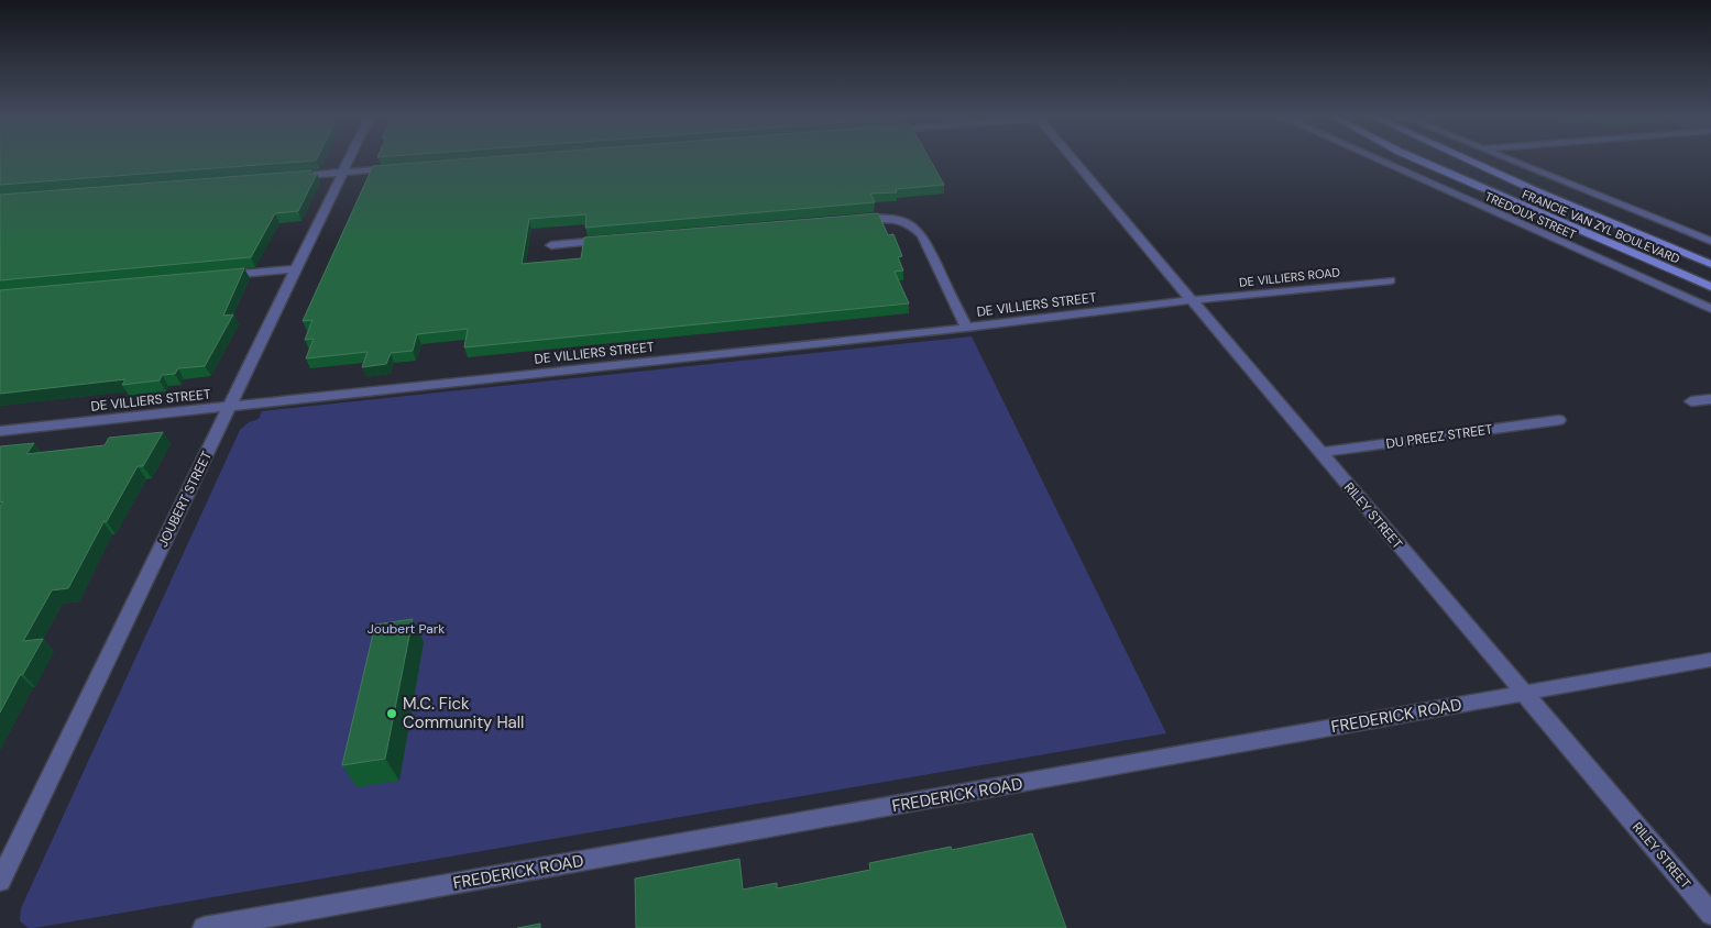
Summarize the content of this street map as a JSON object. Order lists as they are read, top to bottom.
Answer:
{
  "streets": {
    "main road": ["FRANCIE VAN ZYL BOULEVARD"],
    "street": [
      "TREDOUX STREET",
      "DE VILLIERS ROAD",
      "DE VILLIERS STREET",
      "DU PREEZ STREET",
      "JOUBERT STREET",
      "RILEY STREET",
      "FREDERICK ROAD"
    ]
  },
  "crossings": [
    ["DE VILLIERS ROAD", "DE VILLIERS STREET"],
    ["DE VILLIERS ROAD", "RILEY STREET"],
    ["DE VILLIERS STREET", "JOUBERT STREET"],
    ["DE VILLIERS STREET", "RILEY STREET"],
    ["DU PREEZ STREET", "RILEY STREET"],
    ["RILEY STREET", "FREDERICK ROAD"]
  ],
  "parks": ["Joubert Park"],
  "places": ["M.C. Fick Community Hall"]
}
